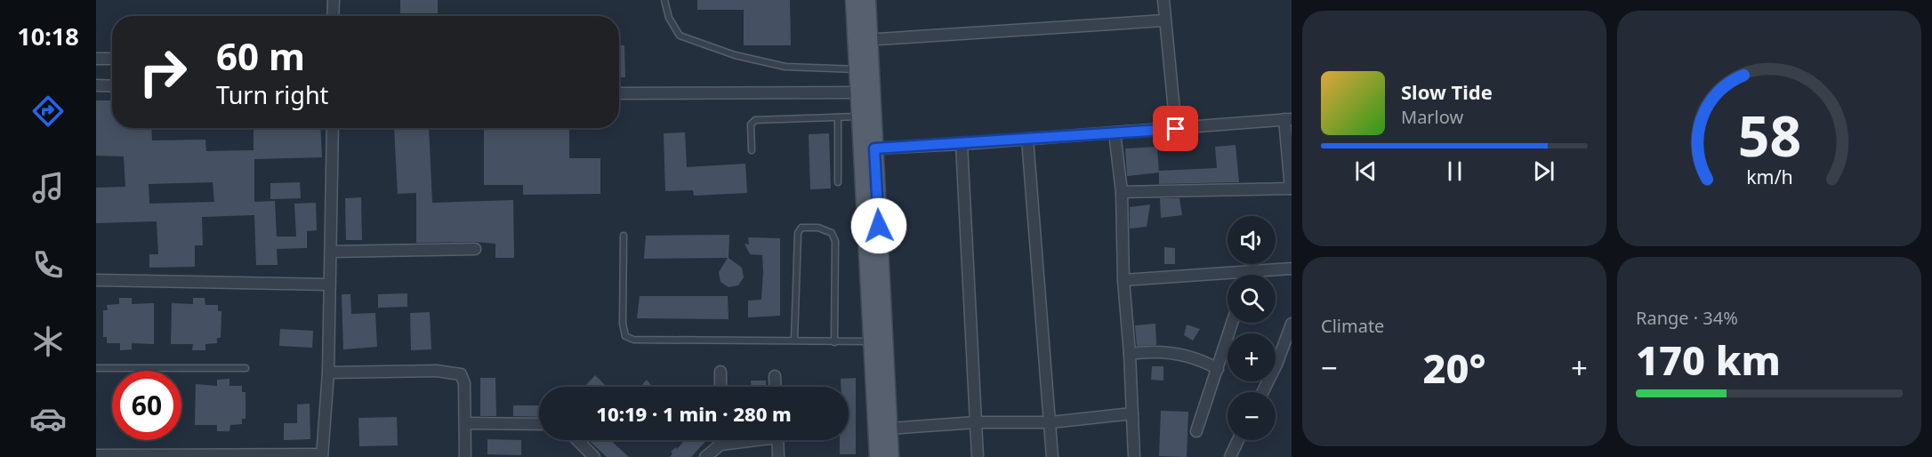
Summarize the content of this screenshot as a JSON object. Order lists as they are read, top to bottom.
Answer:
{
  "page": {
    "tabs": "10:18",
    "turn": ["60 m", "Turn right"],
    "song": ["Slow Tide", "Marlow"],
    "map_buttons": ["+", "−"],
    "tile": [
      "Climate",
      ["Range · 34%", "170 km"]
    ],
    "heat": ["−", "20°", "+"],
    "limit": "60",
    "trip": "10:19 · 1 min · 280 m",
    "gauge": ["58", "km/h"]
  }
}
